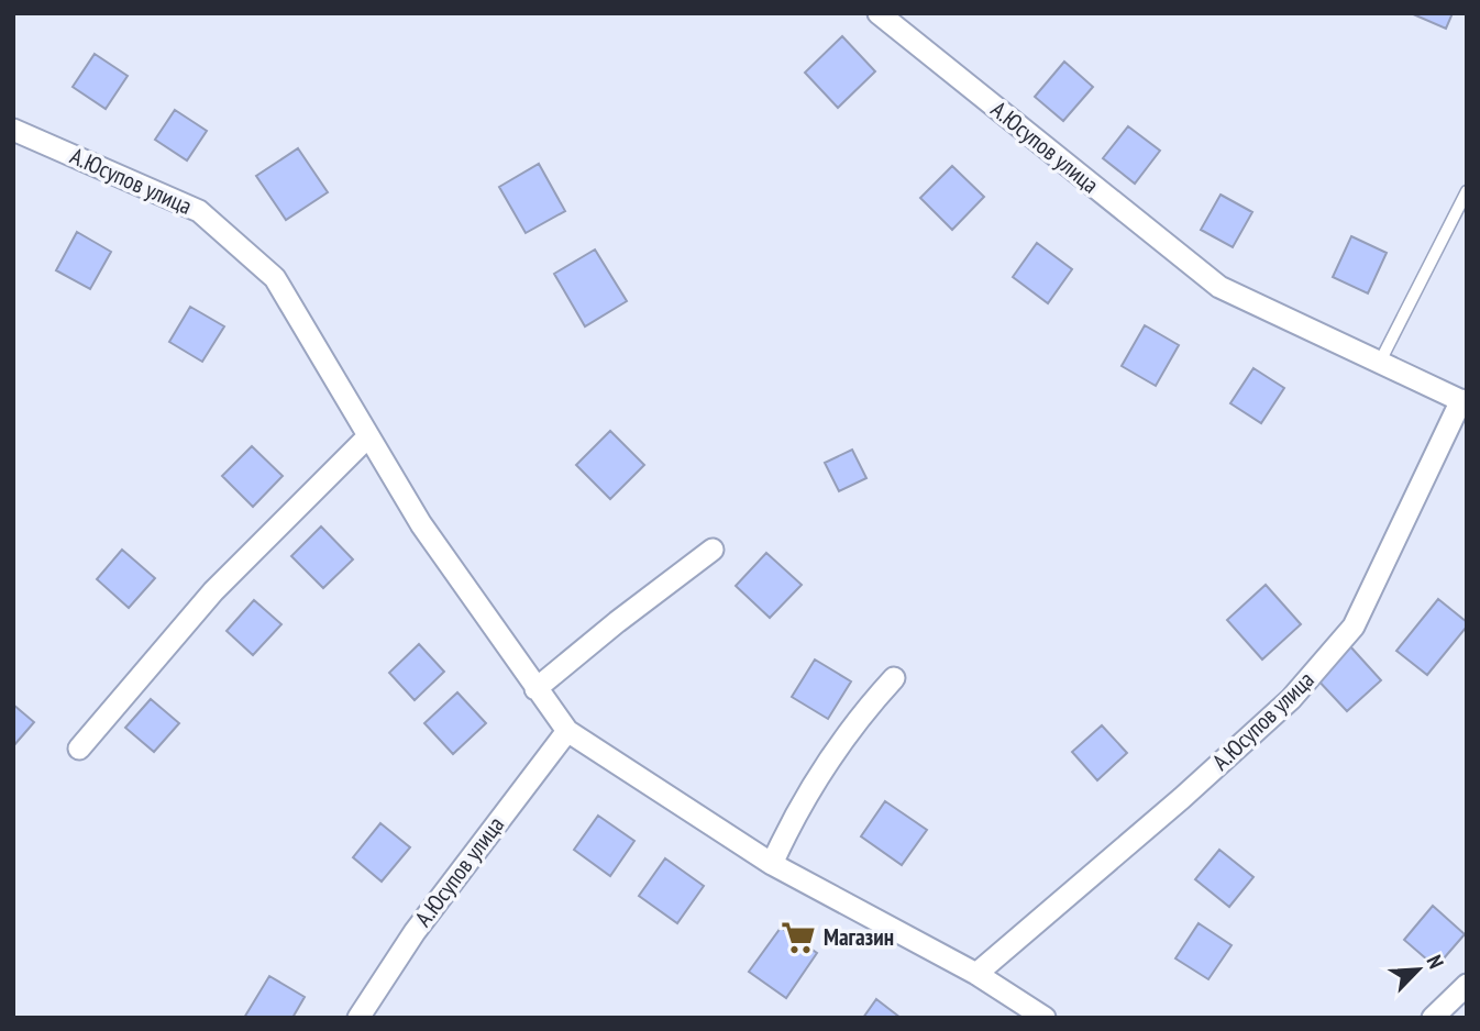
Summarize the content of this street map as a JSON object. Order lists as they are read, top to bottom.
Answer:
{
  "streets": {
    "street": ["А.Юсупов улица"]
  },
  "places": {
    "supermarket": ["Магазин"]
  },
  "north": "top right"
}
